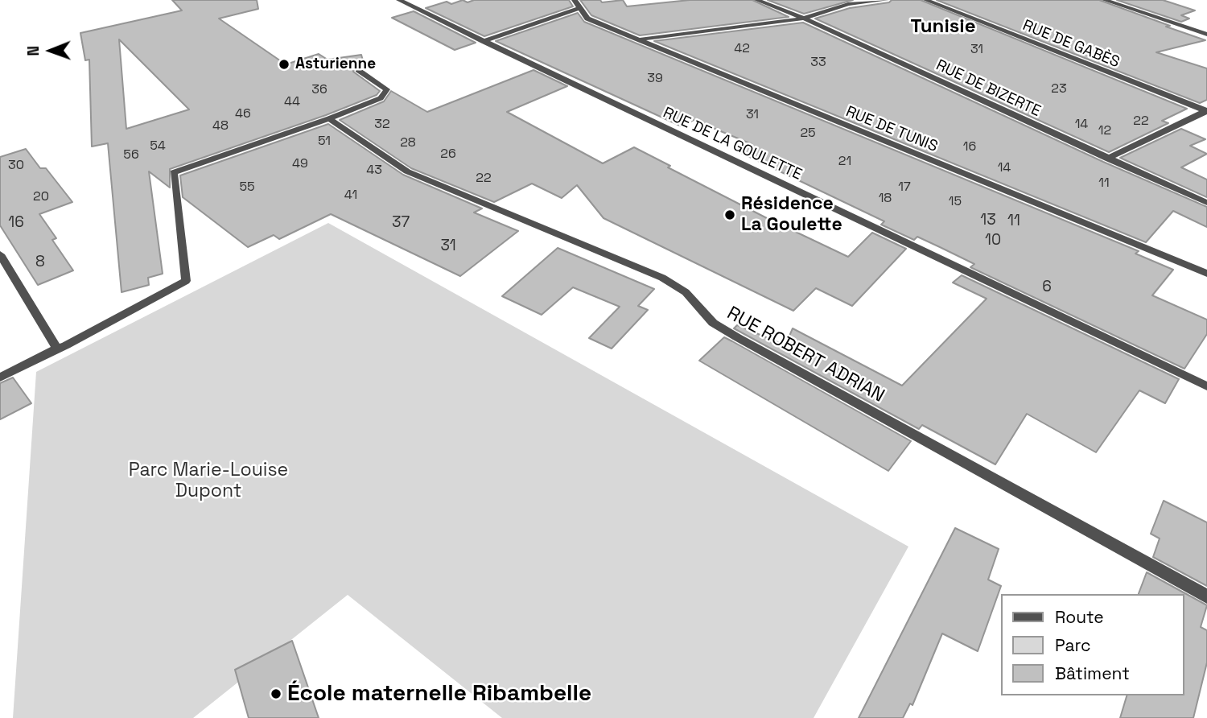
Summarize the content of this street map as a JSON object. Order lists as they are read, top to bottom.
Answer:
{
  "streets": {
    "street": [
      "RUE DE GABÈS",
      "RUE DE BIZERTE",
      "RUE DE TUNIS",
      "RUE DE LA GOULETTE",
      "RUE ROBERT ADRIAN"
    ]
  },
  "districts": ["Tunisie"],
  "parks": ["Parc Marie-Louise Dupont"],
  "places": ["Asturienne", "Résidence La Goulette", "École maternelle Ribambelle"],
  "house_numbers": [
    "42",
    "31",
    "33",
    "39",
    "23",
    "36",
    "44",
    "46",
    "31",
    "22",
    "32",
    "14",
    "48",
    "12",
    "25",
    "51",
    "28",
    "54",
    "16",
    "26",
    "56",
    "21",
    "49",
    "30",
    "14",
    "43",
    "22",
    "11",
    "55",
    "17",
    "41",
    "20",
    "18",
    "15",
    "13",
    "11",
    "16",
    "37",
    "10",
    "31",
    "8",
    "6"
  ],
  "legend": ["Route", "Parc", "Bâtiment"],
  "north": "left"
}
